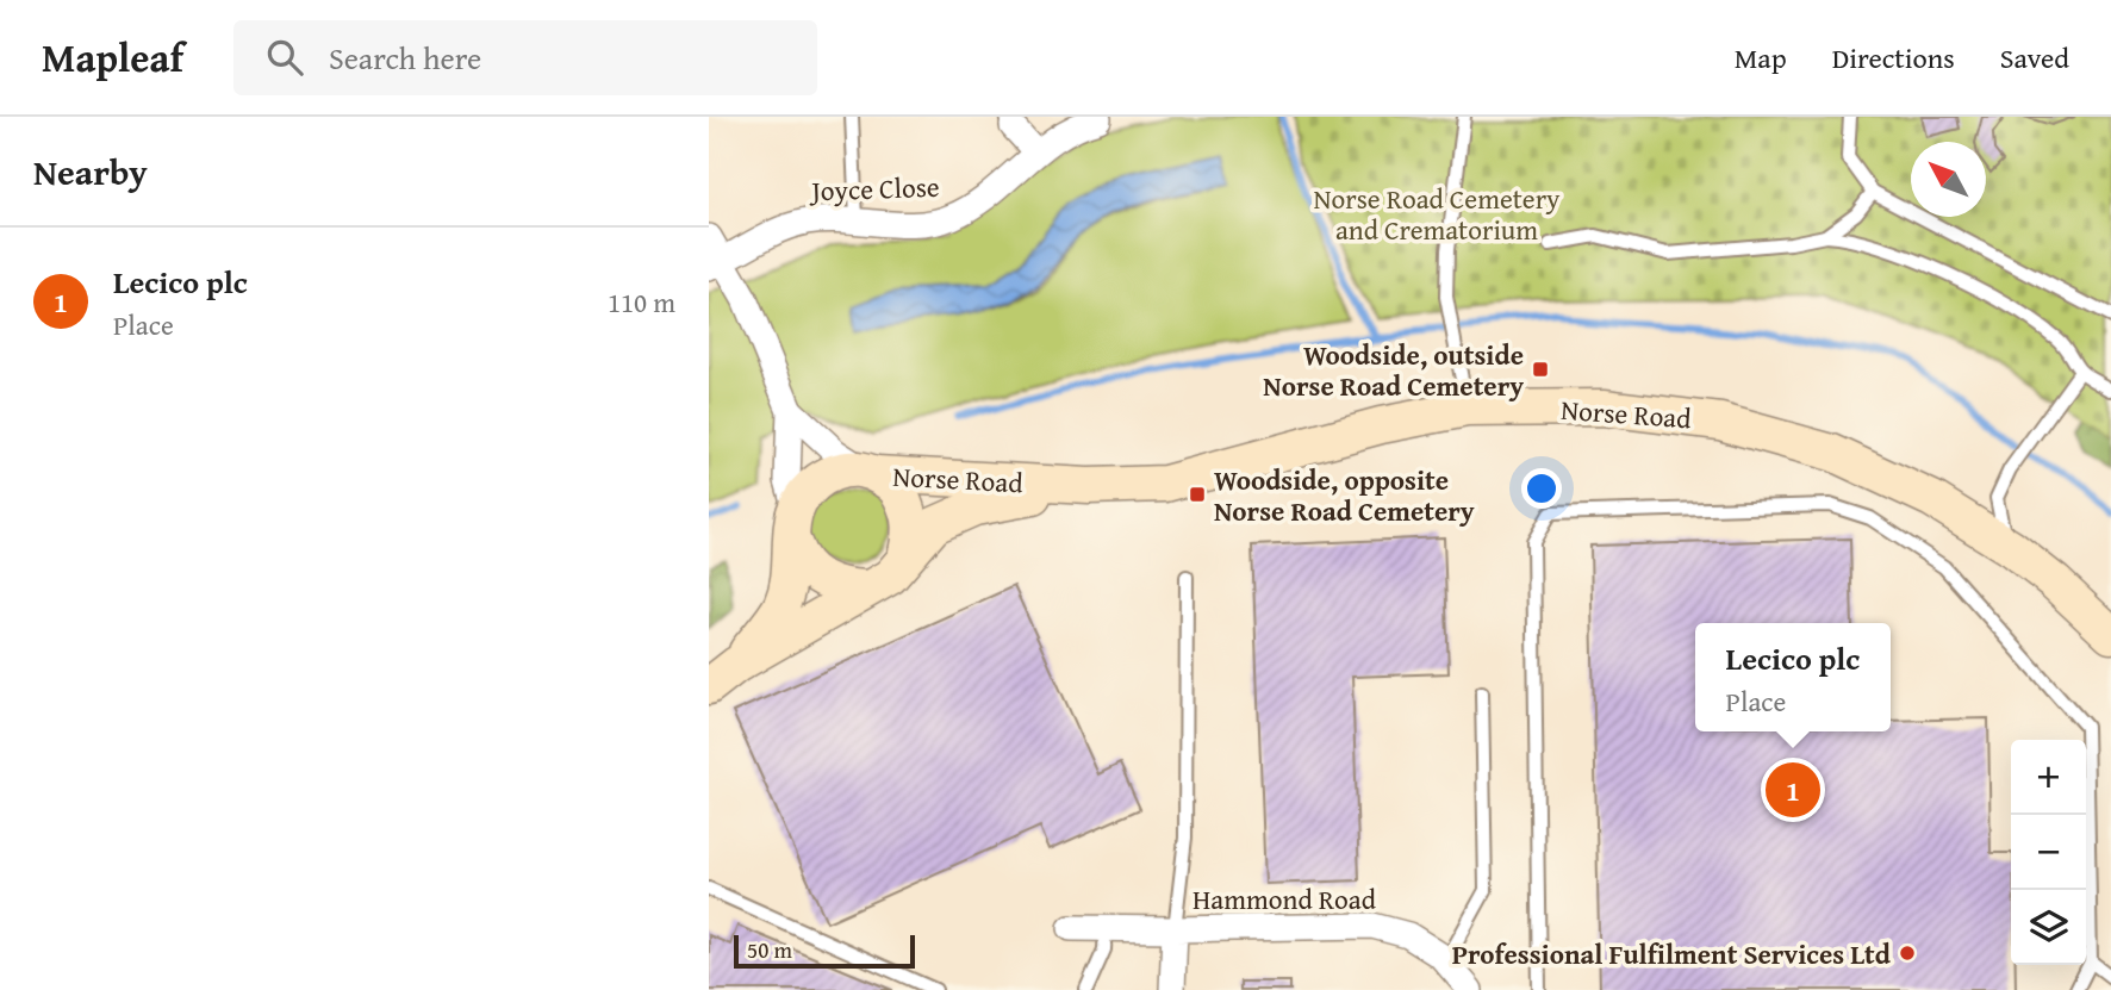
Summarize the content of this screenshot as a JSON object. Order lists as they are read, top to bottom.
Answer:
{
  "streets": {
    "street": ["Joyce Close", "Norse Road", "Hammond Road"]
  },
  "parks": ["Norse Road Cemetery and Crematorium"],
  "places": {
    "transit": ["Woodside, outside Norse Road Cemetery", "Woodside, opposite Norse Road Cemetery"],
    "other": ["Professional Fulfilment Services Ltd"]
  },
  "scale_bar": "50 m",
  "north": "top left",
  "page": {
    "header": "Mapleaf",
    "search": "Search here",
    "nav": ["Map", "Directions", "Saved"],
    "heading": "Nearby",
    "list": [
      {
        "mark": "1",
        "name": "Lecico plc",
        "note": "Place",
        "value": "110 m"
      }
    ],
    "popup": ["Lecico plc", "Place"],
    "map_buttons": ["+", "−"],
    "pins": "1",
    "scale": "50 m"
  }
}
